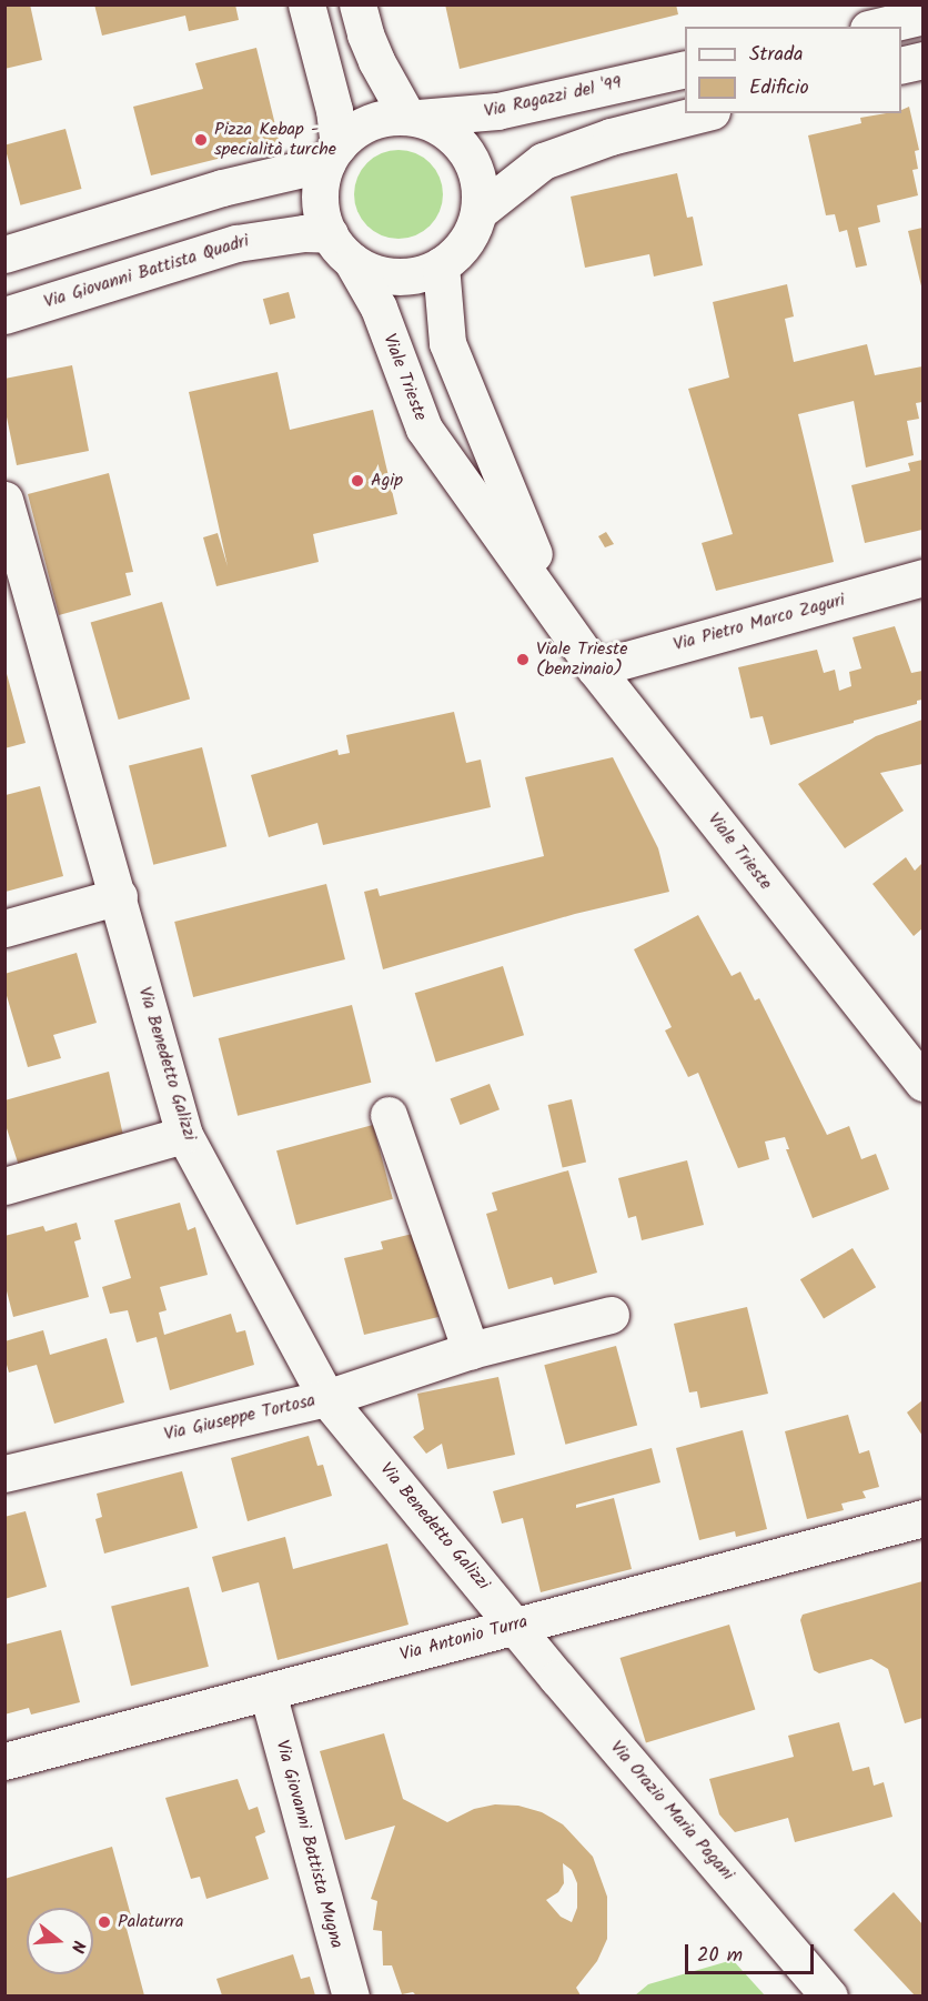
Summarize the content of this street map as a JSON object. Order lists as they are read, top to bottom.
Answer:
{
  "streets": {
    "street": [
      "Via Ragazzi del '99",
      "Via Giovanni Battista Quadri",
      "Viale Trieste",
      "Via Pietro Marco Zaguri",
      "Via Benedetto Galizzi",
      "Via Giuseppe Tortosa",
      "Via Antonio Turra",
      "Via Orazio Maria Pagani",
      "Via Giovanni Battista Mugna"
    ]
  },
  "crossings": [
    ["Via Ragazzi del '99", "Via Giovanni Battista Quadri"],
    ["Via Ragazzi del '99", "Viale Trieste"],
    ["Via Giovanni Battista Quadri", "Viale Trieste"],
    ["Viale Trieste", "Via Pietro Marco Zaguri"],
    ["Via Benedetto Galizzi", "Via Giuseppe Tortosa"],
    ["Via Benedetto Galizzi", "Via Antonio Turra"],
    ["Via Benedetto Galizzi", "Via Orazio Maria Pagani"],
    ["Via Antonio Turra", "Via Orazio Maria Pagani"],
    ["Via Antonio Turra", "Via Giovanni Battista Mugna"]
  ],
  "places": [
    "Pizza Kebap - specialità turche",
    "Agip",
    "Viale Trieste (benzinaio)",
    "Palaturra"
  ],
  "legend": ["Strada", "Edificio"],
  "scale_bar": "20 m",
  "north": "right"
}
